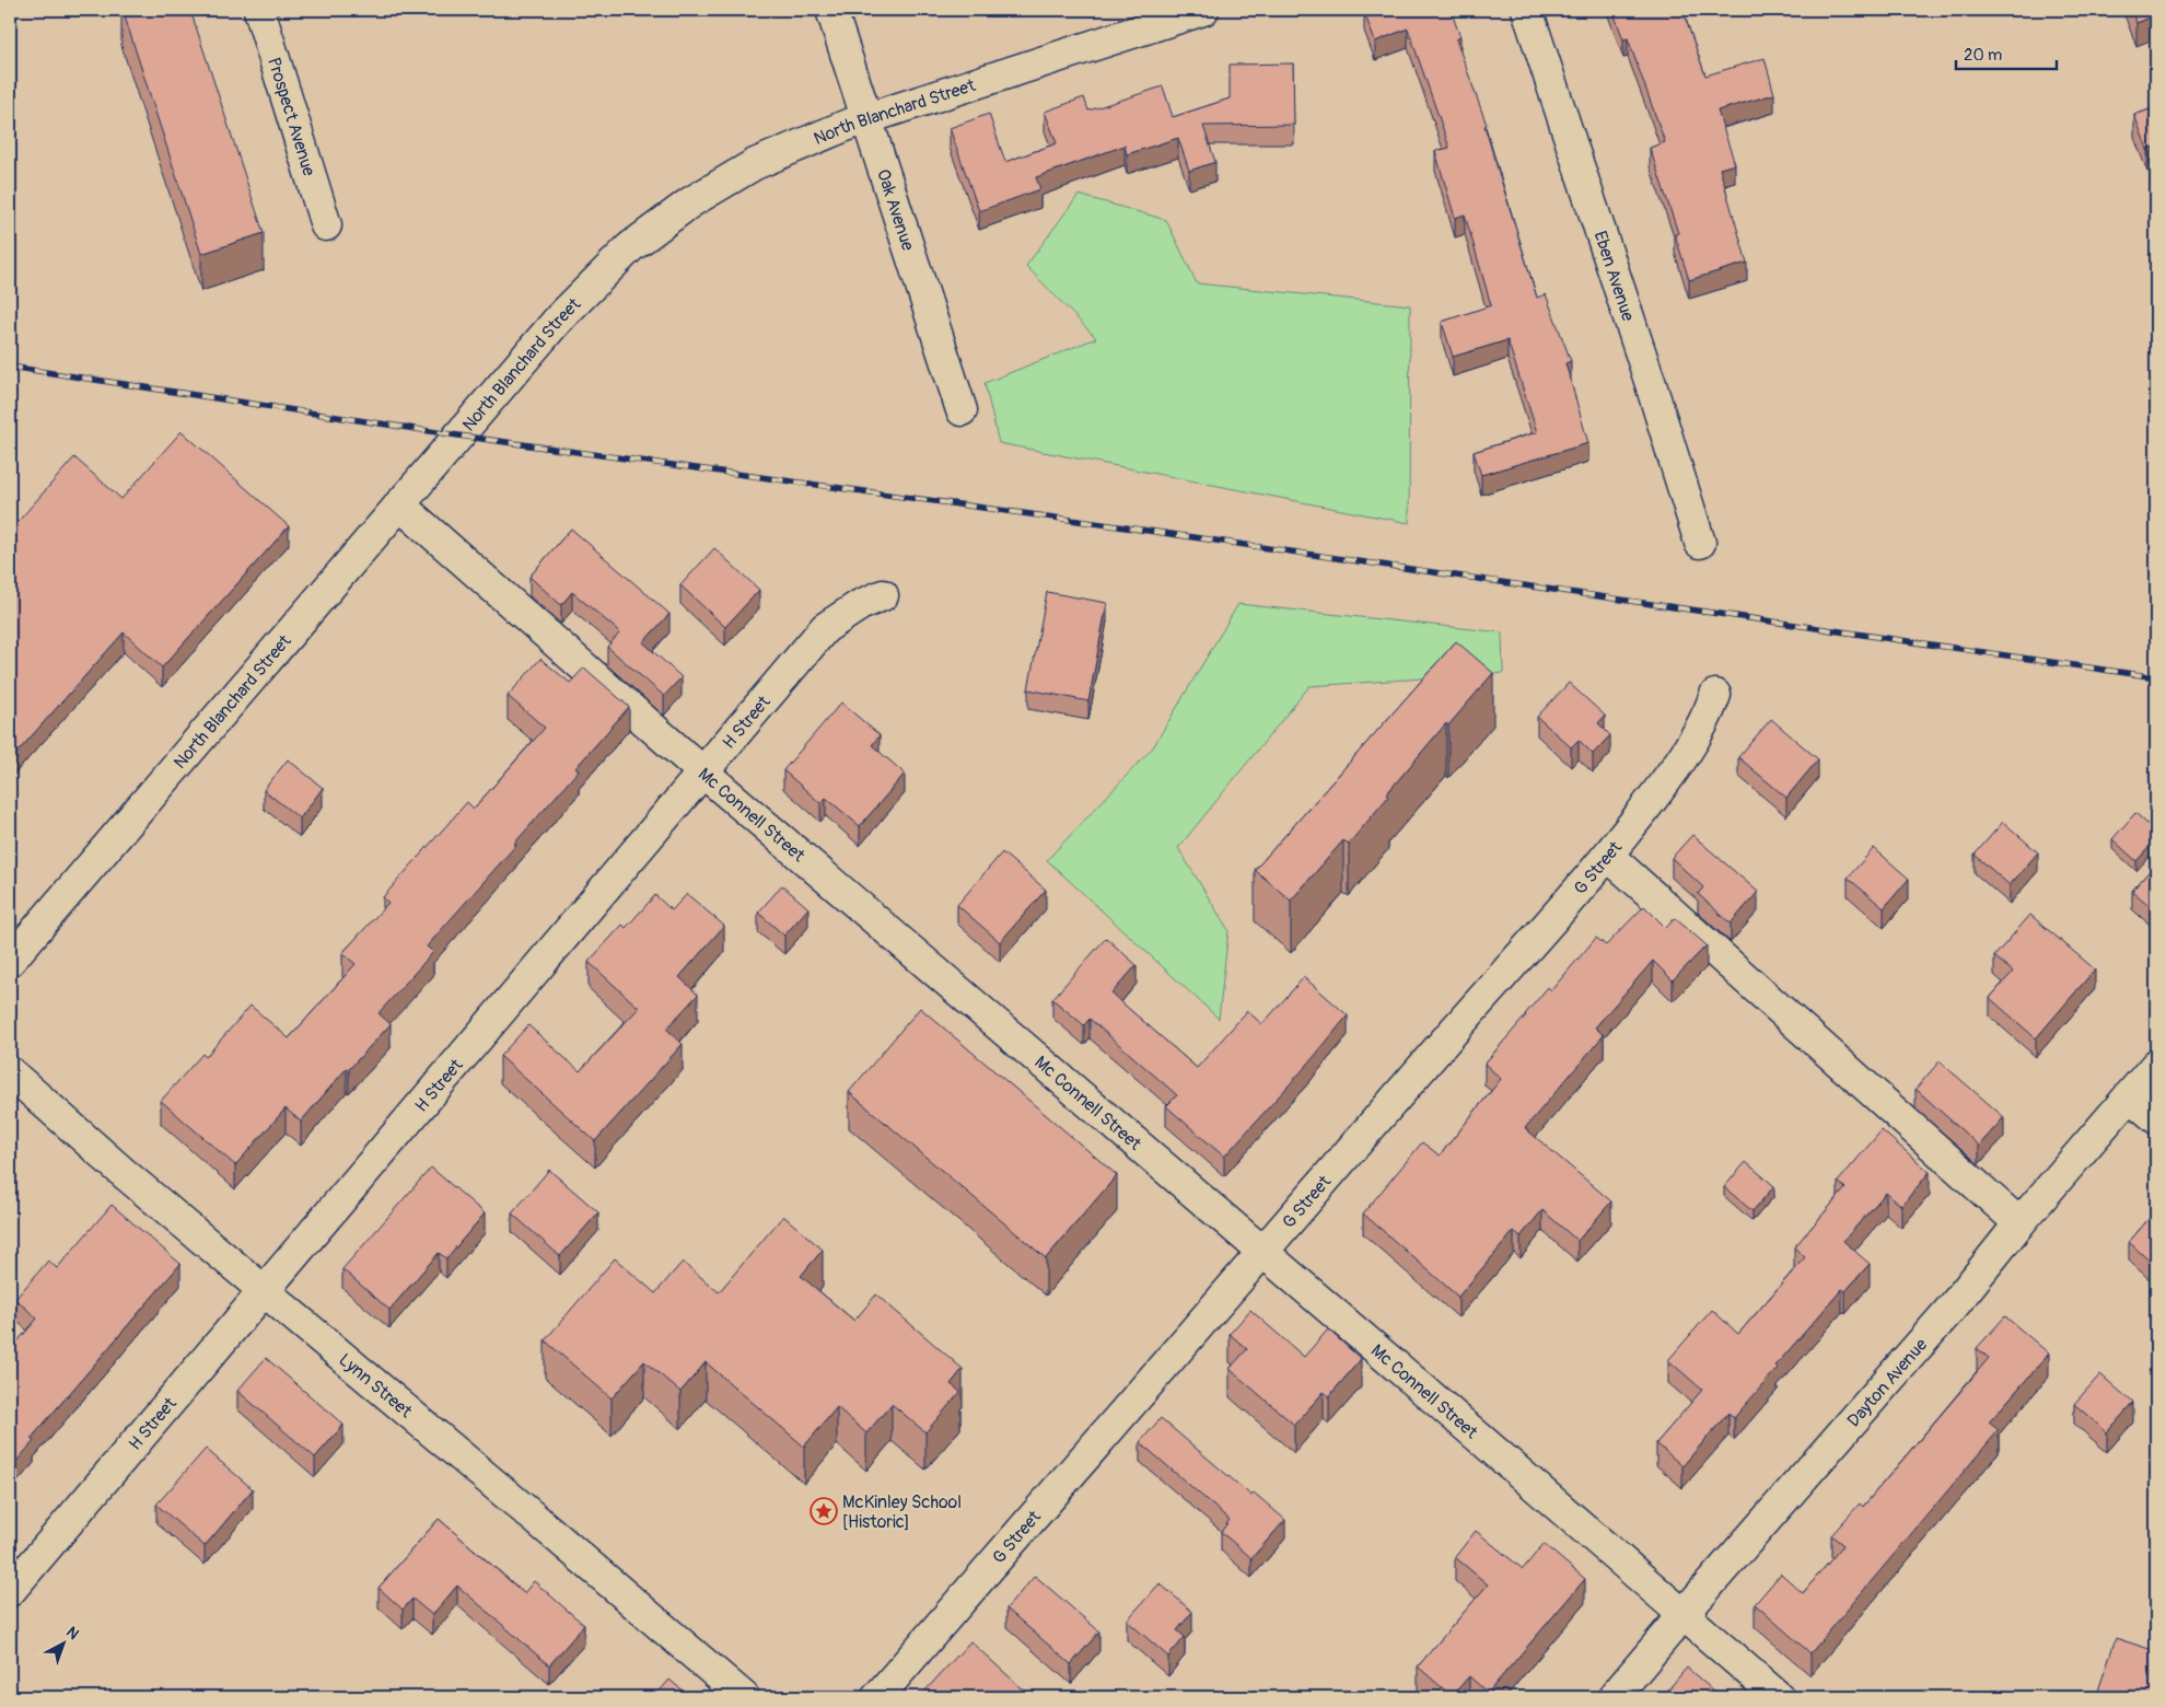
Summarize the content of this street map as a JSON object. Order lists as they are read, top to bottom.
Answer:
{
  "streets": {
    "street": [
      "North Blanchard Street",
      "Prospect Avenue",
      "Oak Avenue",
      "Eben Avenue",
      "H Street",
      "Mc Connell Street",
      "G Street",
      "Dayton Avenue",
      "Lynn Street"
    ]
  },
  "crossings": [
    ["North Blanchard Street", "Oak Avenue"],
    ["North Blanchard Street", "Mc Connell Street"],
    ["H Street", "Mc Connell Street"],
    ["H Street", "Lynn Street"],
    ["Mc Connell Street", "G Street"],
    ["Mc Connell Street", "Dayton Avenue"]
  ],
  "places": {
    "place": ["McKinley School [Historic]"]
  },
  "scale_bar": "20 m",
  "north": "top right"
}
